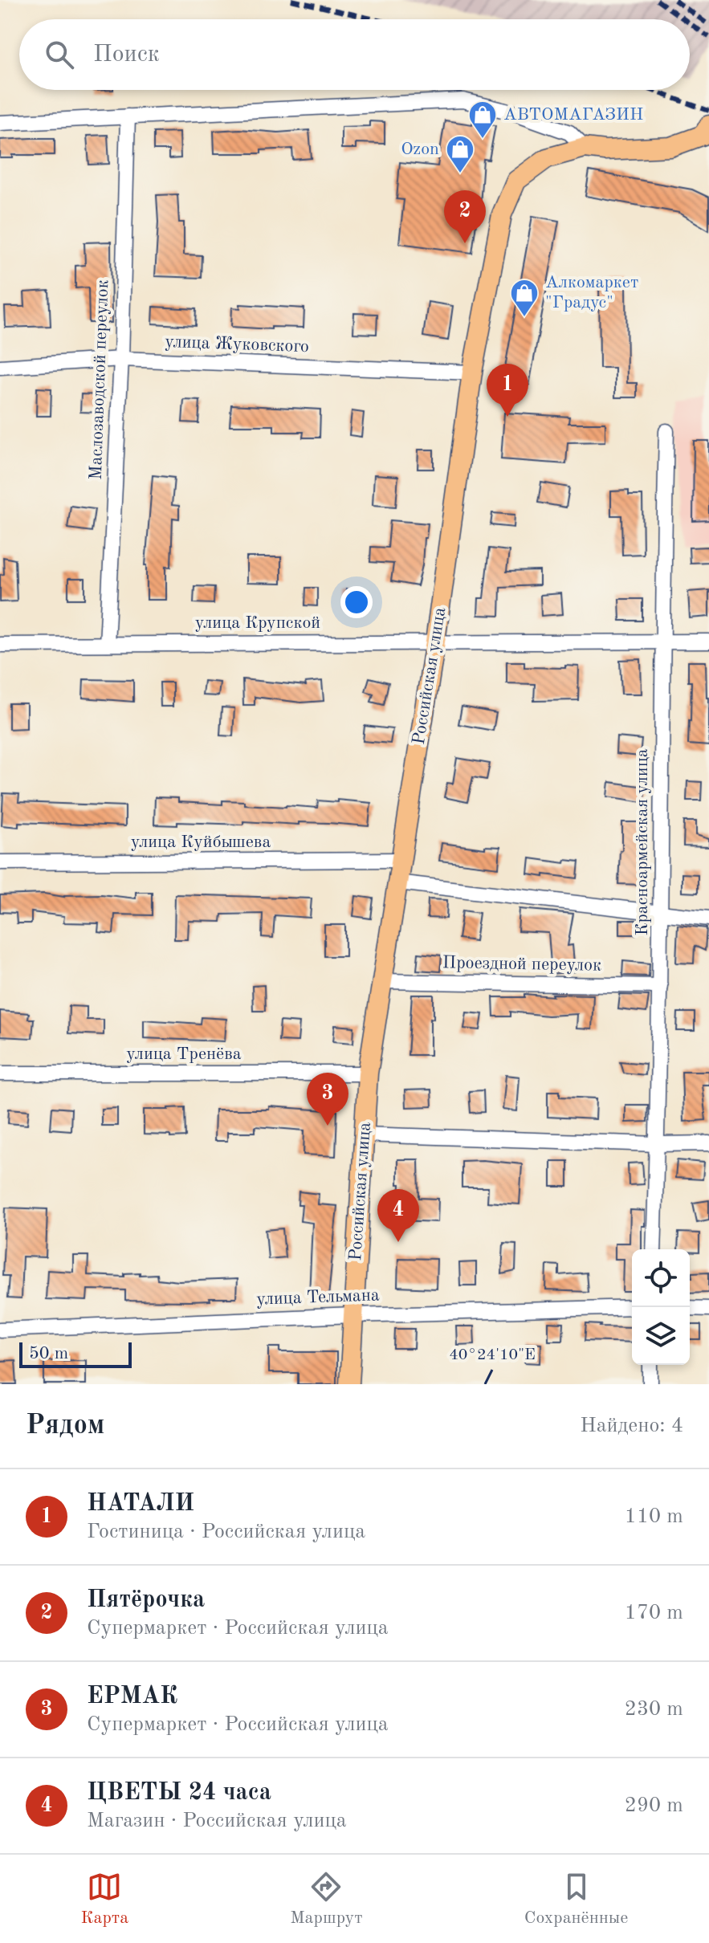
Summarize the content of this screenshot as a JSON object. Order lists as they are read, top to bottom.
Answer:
{
  "streets": {
    "main road": ["Российская улица"],
    "street": [
      "улица Жуковского",
      "Маслозаводской переулок",
      "улица Крупской",
      "улица Куйбышева",
      "Красноармейская улица",
      "Проездной переулок",
      "улица Тренёва",
      "улица Тельмана"
    ]
  },
  "crossings": [
    ["улица Жуковского", "Маслозаводской переулок"],
    ["улица Жуковского", "Российская улица"],
    ["Маслозаводской переулок", "улица Крупской"],
    ["улица Крупской", "Российская улица"],
    ["улица Крупской", "Красноармейская улица"],
    ["Российская улица", "улица Куйбышева"],
    ["Российская улица", "Проездной переулок"],
    ["Российская улица", "улица Тренёва"],
    ["Российская улица", "улица Тельмана"],
    ["Красноармейская улица", "Проездной переулок"]
  ],
  "places": {
    "shop": ["АВТОМАГАЗИН", "Ozon", "Алкомаркет \"Градус\""]
  },
  "scale_bar": "50 m",
  "page": {
    "search": "Поиск",
    "pins": [
      "2",
      "1",
      "3",
      "4"
    ],
    "scale": "50 m",
    "heading": ["Рядом", "Найдено: 4"],
    "list": [
      {
        "mark": "1",
        "name": "НАТАЛИ",
        "note": "Гостиница · Российская улица",
        "value": "110 m"
      },
      {
        "mark": "2",
        "name": "Пятёрочка",
        "note": "Супермаркет · Российская улица",
        "value": "170 m"
      },
      {
        "mark": "3",
        "name": "ЕРМАК",
        "note": "Супермаркет · Российская улица",
        "value": "230 m"
      },
      {
        "mark": "4",
        "name": "ЦВЕТЫ 24 часа",
        "note": "Магазин · Российская улица",
        "value": "290 m"
      }
    ],
    "nav": ["Карта", "Маршрут", "Сохранённые"]
  },
  "coordinates": ["40°24'10\"E"]
}
